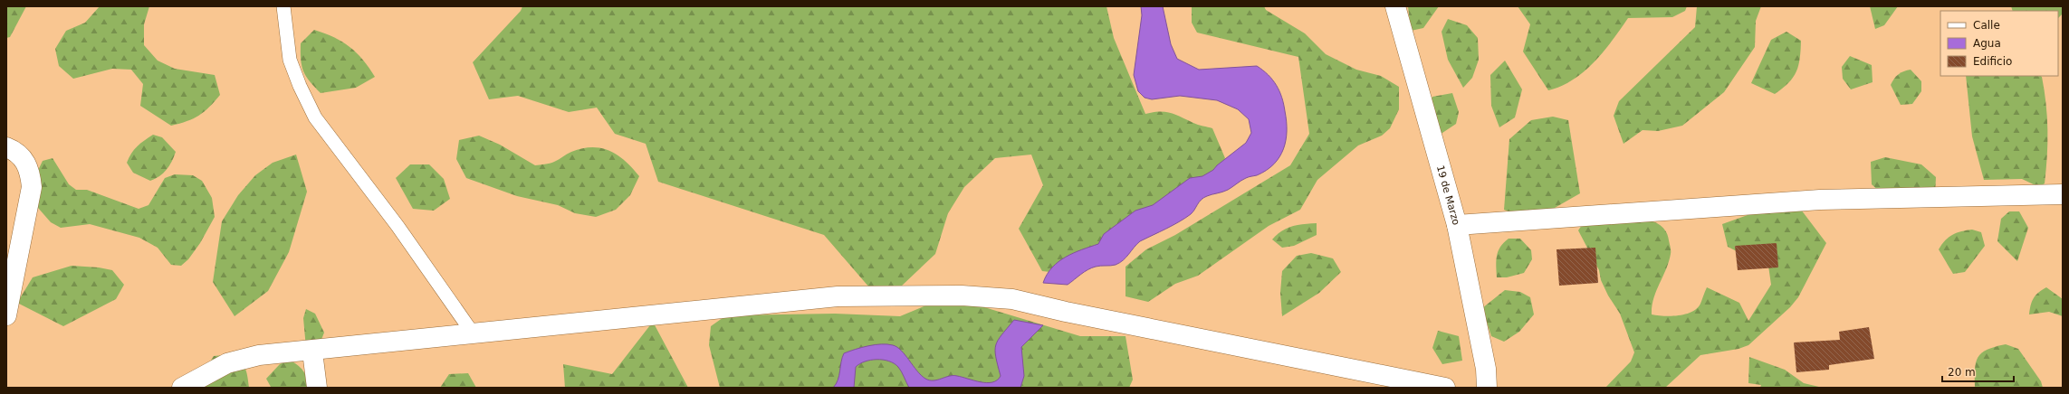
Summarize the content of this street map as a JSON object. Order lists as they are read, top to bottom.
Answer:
{
  "streets": {
    "street": ["19 de Marzo"]
  },
  "legend": ["Calle", "Agua", "Edificio"],
  "scale_bar": "20 m"
}
